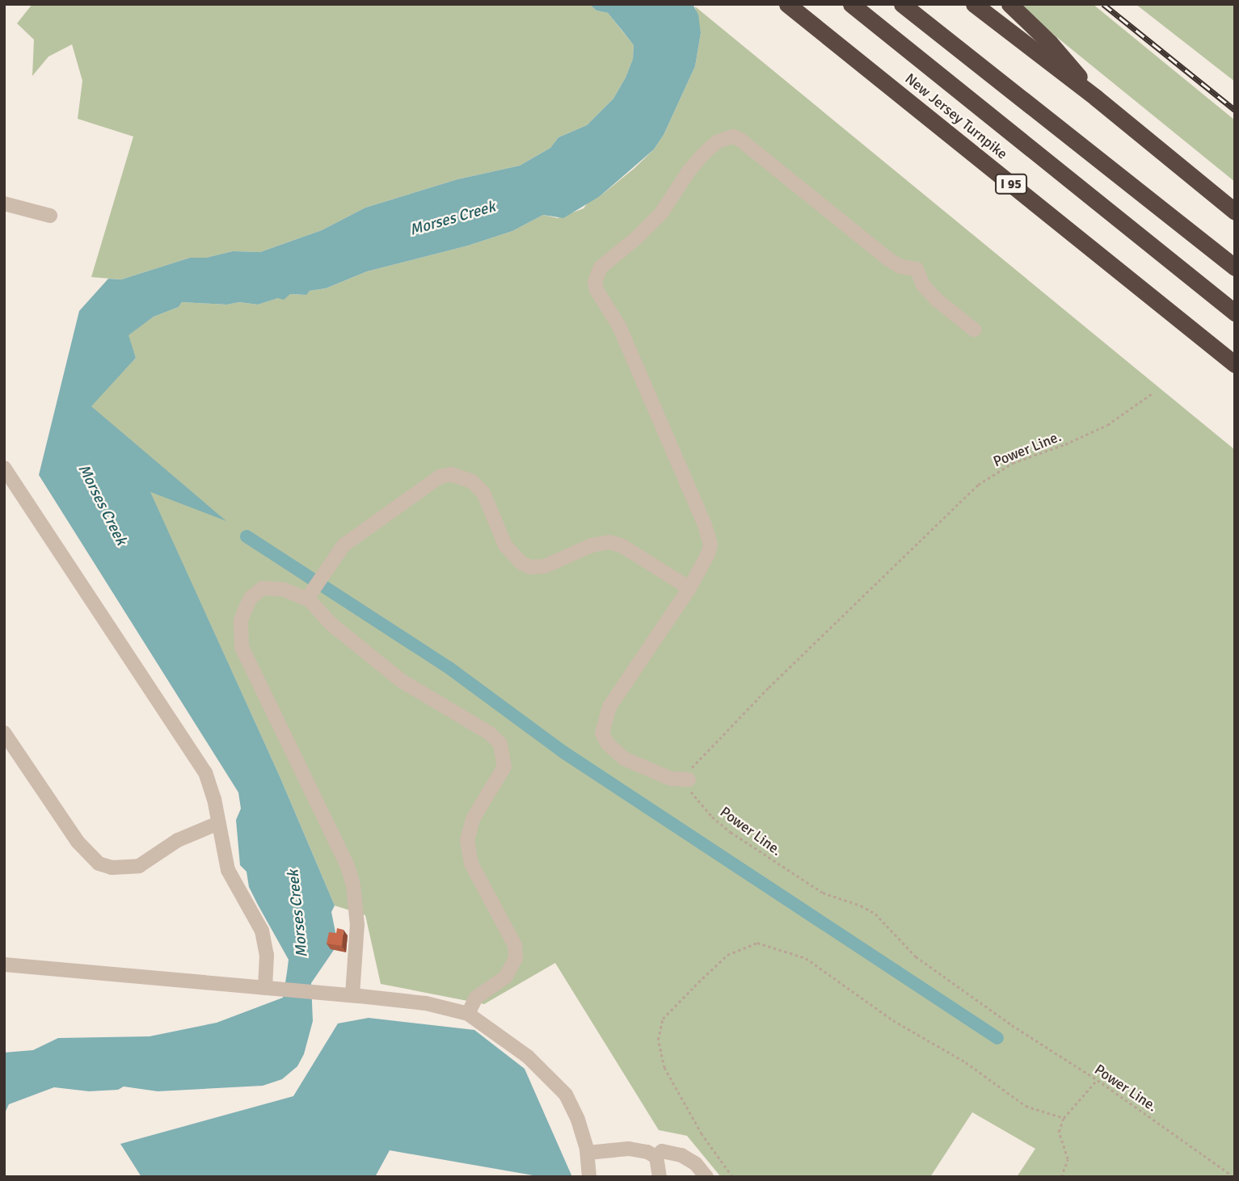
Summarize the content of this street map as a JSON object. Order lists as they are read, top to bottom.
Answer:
{
  "streets": {
    "highway": ["New Jersey Turnpike", "I 95"],
    "path": ["Power Line."]
  },
  "water": ["Morses Creek"]
}
